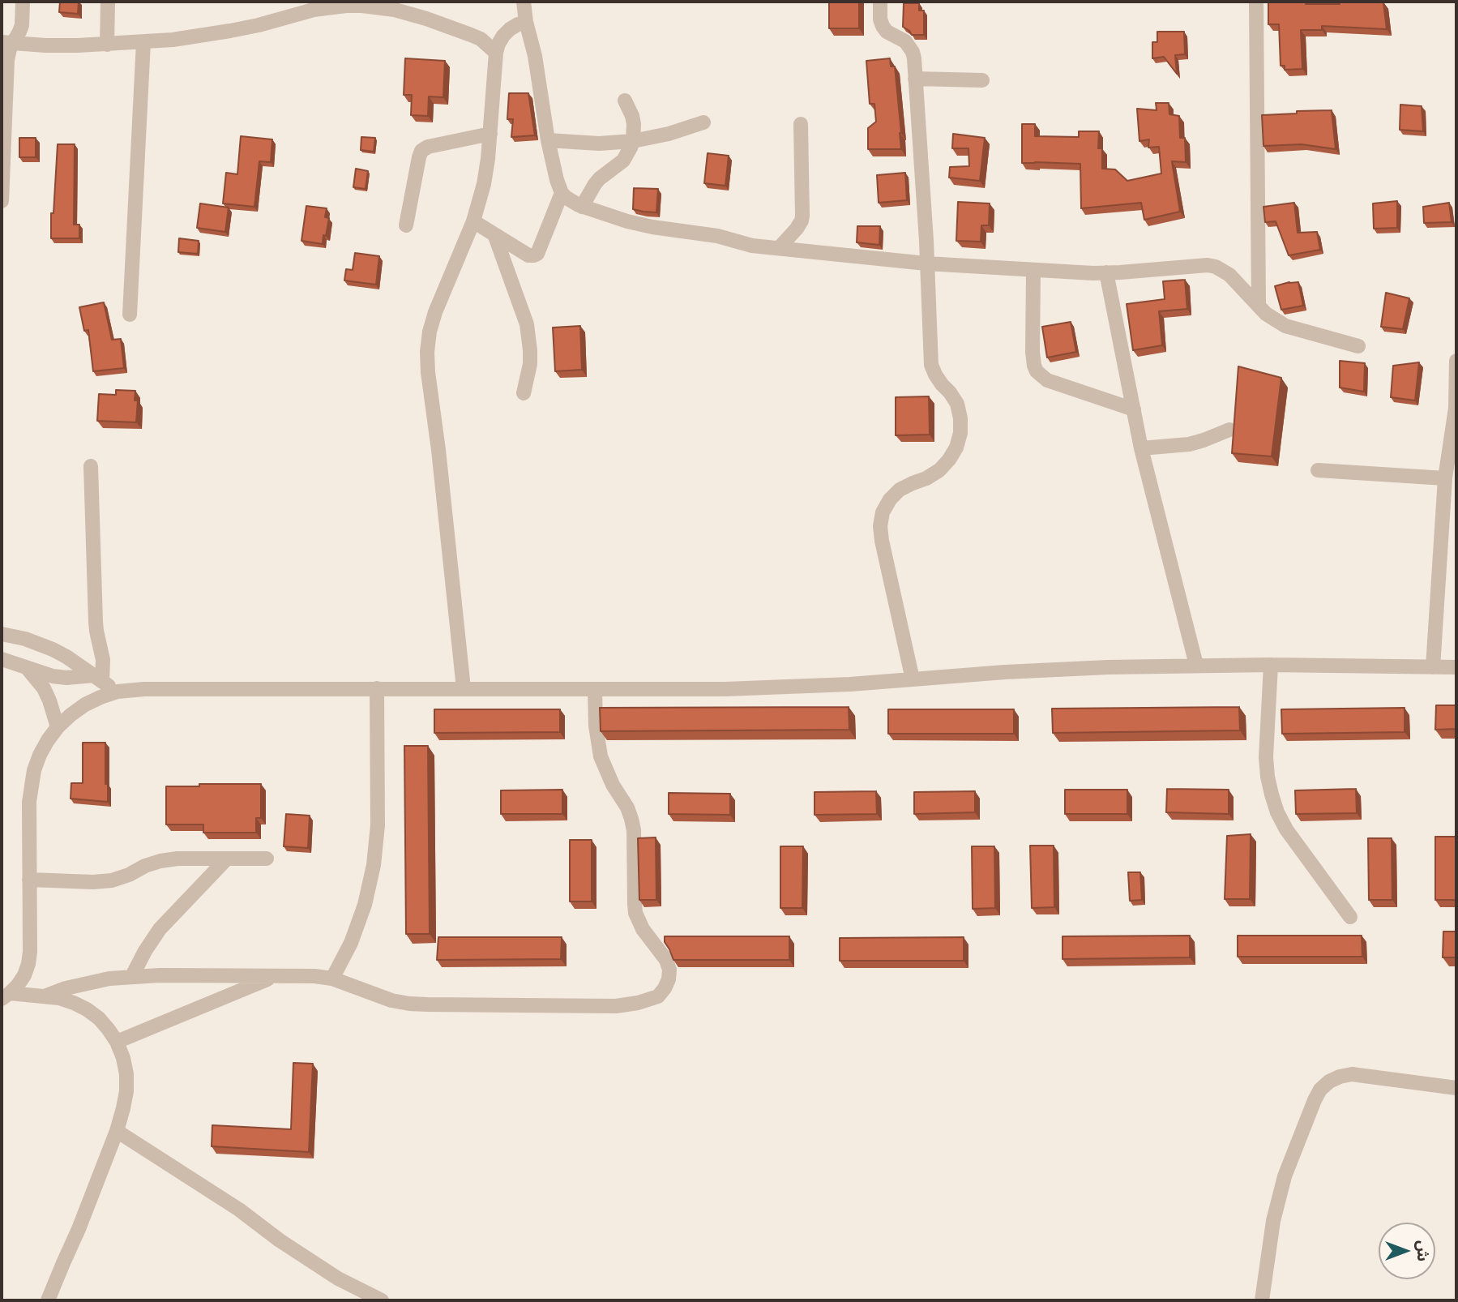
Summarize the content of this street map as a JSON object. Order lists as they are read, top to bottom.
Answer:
{
  "north": "right"
}
